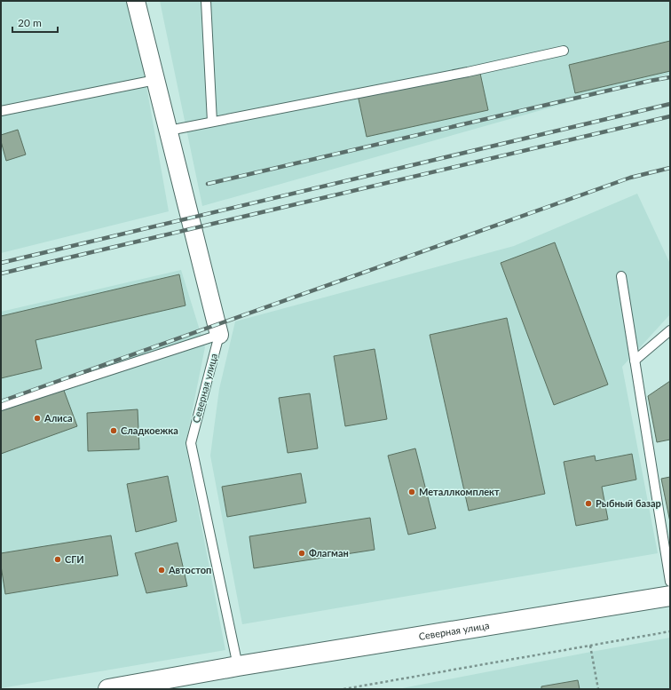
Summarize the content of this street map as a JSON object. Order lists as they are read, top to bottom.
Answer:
{
  "streets": {
    "main road": ["Северная улица"]
  },
  "places": [
    "Алиса",
    "Сладкоежка",
    "Металлкомплект",
    "Рыбный базар",
    "Флагман",
    "СГИ",
    "Автостоп"
  ],
  "scale_bar": "20 m"
}
